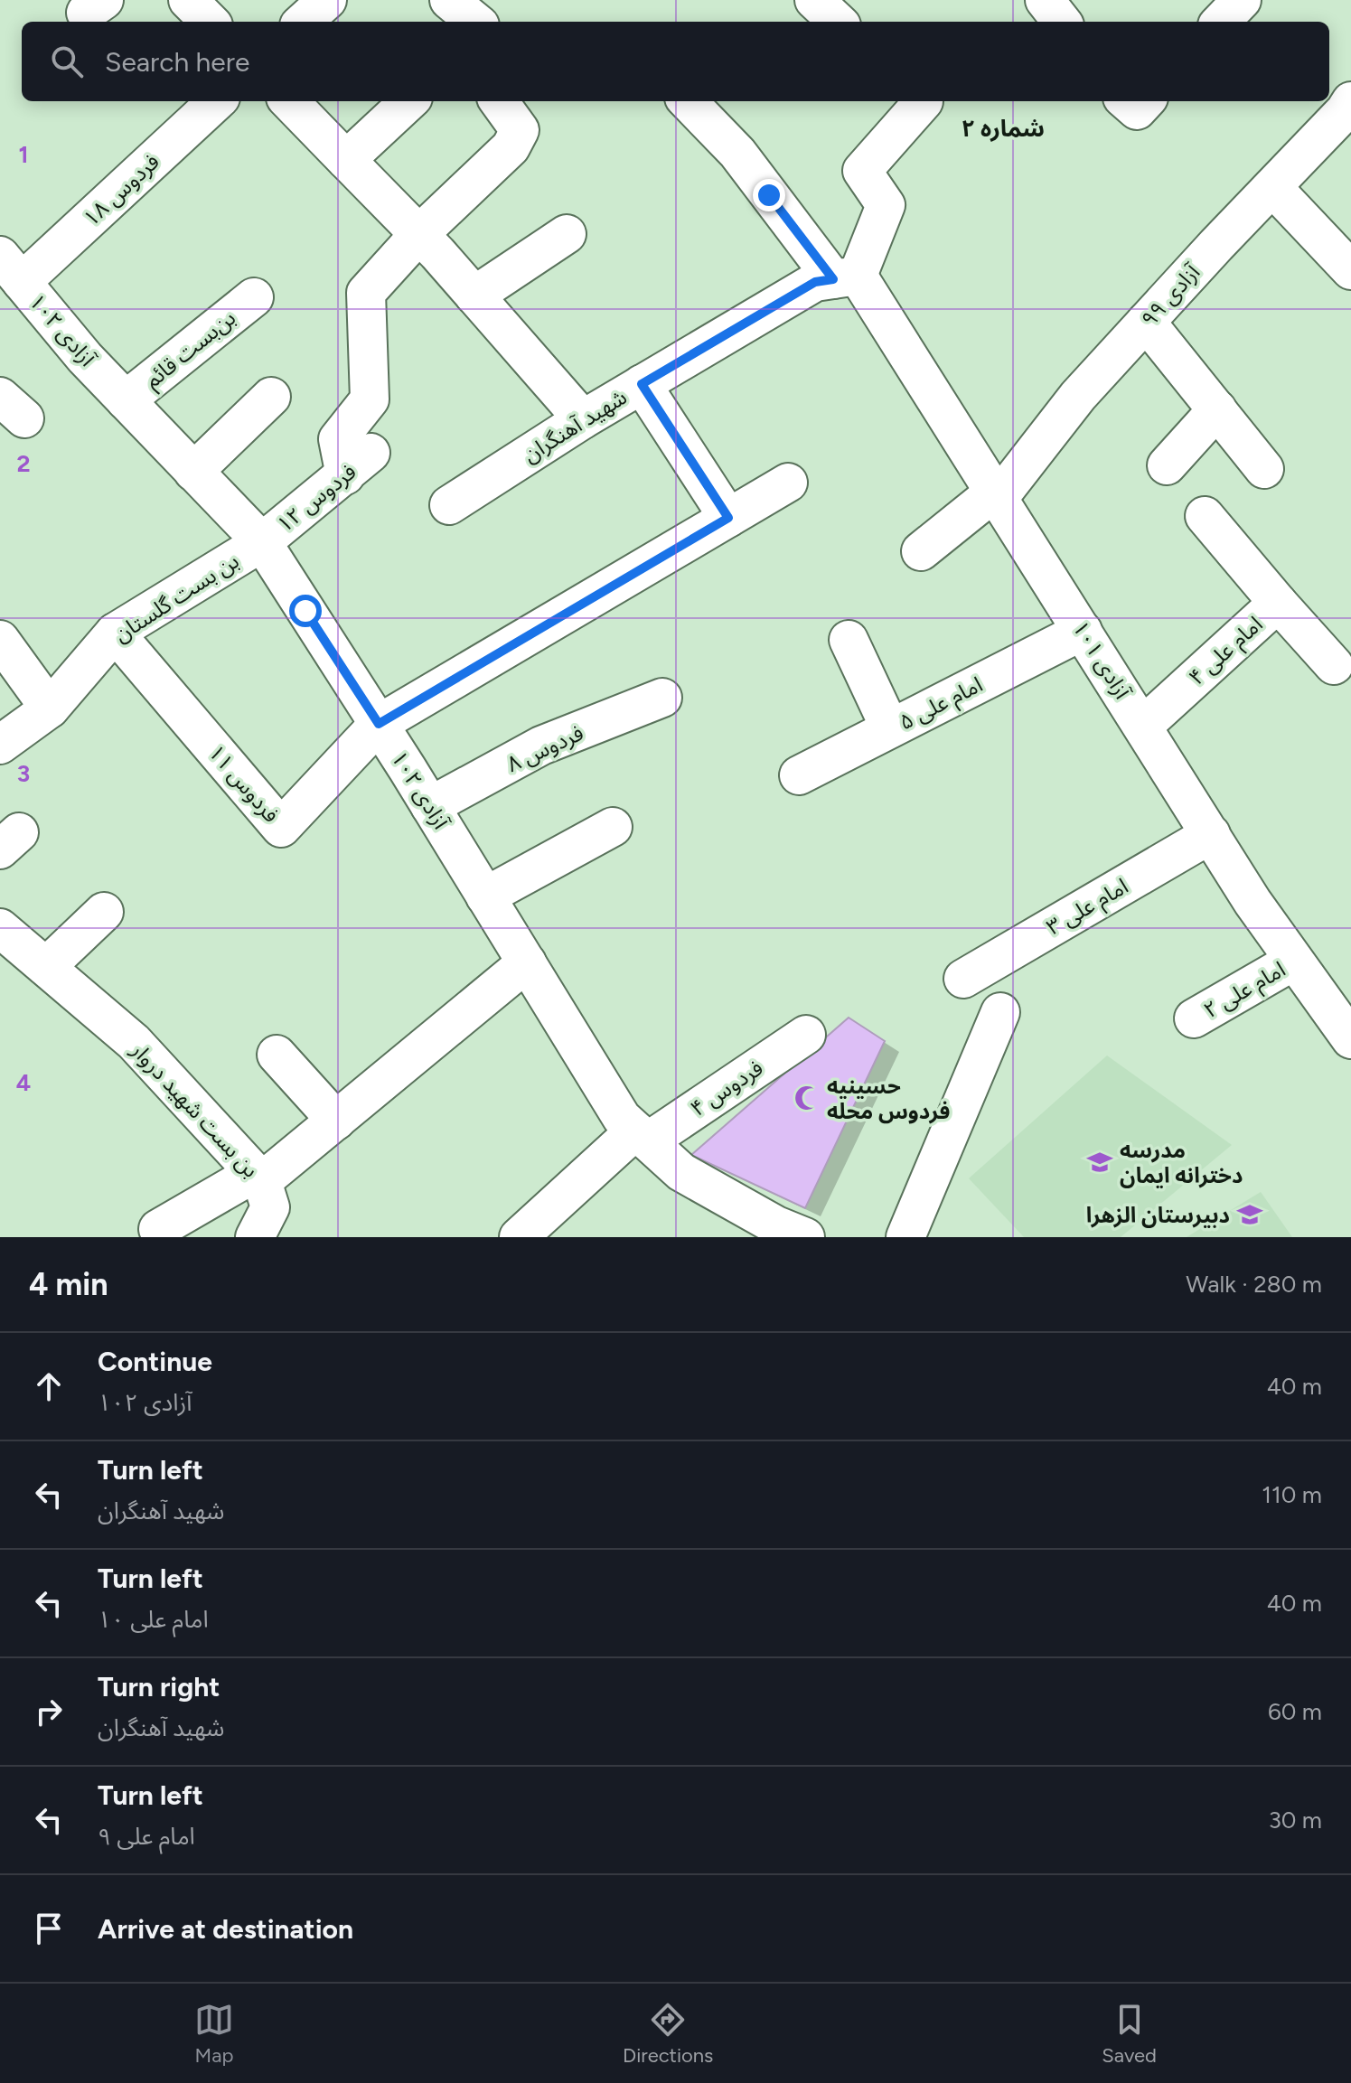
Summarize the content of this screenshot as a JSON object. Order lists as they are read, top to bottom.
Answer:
{
  "streets": {
    "street": [
      "فردوس ۱۸",
      "آزادی ٩٩",
      "آزادی ۱۰۲",
      "بن‌بست قائم",
      "شهید آهنگران",
      "فردوس ۱۲",
      "بن بست گلستان",
      "امام علی ۴",
      "آزادی ۱۰۱",
      "امام علی ۵",
      "فردوس ۸",
      "فردوس ۱۱",
      "امام علی ۳",
      "امام علی ۲",
      "فردوس ۴",
      "بن بست شهید دروار"
    ]
  },
  "crossings": [
    ["فردوس ۱۸", "آزادی ۱۰۲"],
    ["آزادی ٩٩", "آزادی ۱۰۱"],
    ["آزادی ۱۰۲", "بن‌بست قائم"],
    ["آزادی ۱۰۲", "فردوس ۱۲"],
    ["آزادی ۱۰۲", "بن بست گلستان"],
    ["آزادی ۱۰۲", "فردوس ۸"],
    ["آزادی ۱۰۲", "فردوس ۱۱"],
    ["آزادی ۱۰۲", "فردوس ۴"],
    ["آزادی ۱۰۲", "بن بست شهید دروار"],
    ["شهید آهنگران", "آزادی ۱۰۱"],
    ["فردوس ۱۲", "بن بست گلستان"],
    ["بن بست گلستان", "فردوس ۱۱"],
    ["امام علی ۴", "آزادی ۱۰۱"],
    ["آزادی ۱۰۱", "امام علی ۵"],
    ["آزادی ۱۰۱", "امام علی ۳"],
    ["آزادی ۱۰۱", "امام علی ۲"]
  ],
  "districts": ["شماره ۲"],
  "places": {
    "mosque": ["حسینیه فردوس محله"],
    "school or university": ["مدرسه دخترانه ایمان", "دبیرستان الزهرا"]
  },
  "page": {
    "search": "Search here",
    "heading": ["4 min", "Walk · 280 m"],
    "list": [
      ["Continue", "آزادی ۱۰۲", "40 m"],
      ["Turn left", "شهید آهنگران", "110 m"],
      ["Turn left", "امام علی ۱۰", "40 m"],
      ["Turn right", "شهید آهنگران", "60 m"],
      ["Turn left", "امام علی ۹", "30 m"],
      "Arrive at destination"
    ],
    "nav": ["Map", "Directions", "Saved"]
  },
  "grid": {
    "rows": [
      "1",
      "2",
      "3",
      "4"
    ]
  }
}
